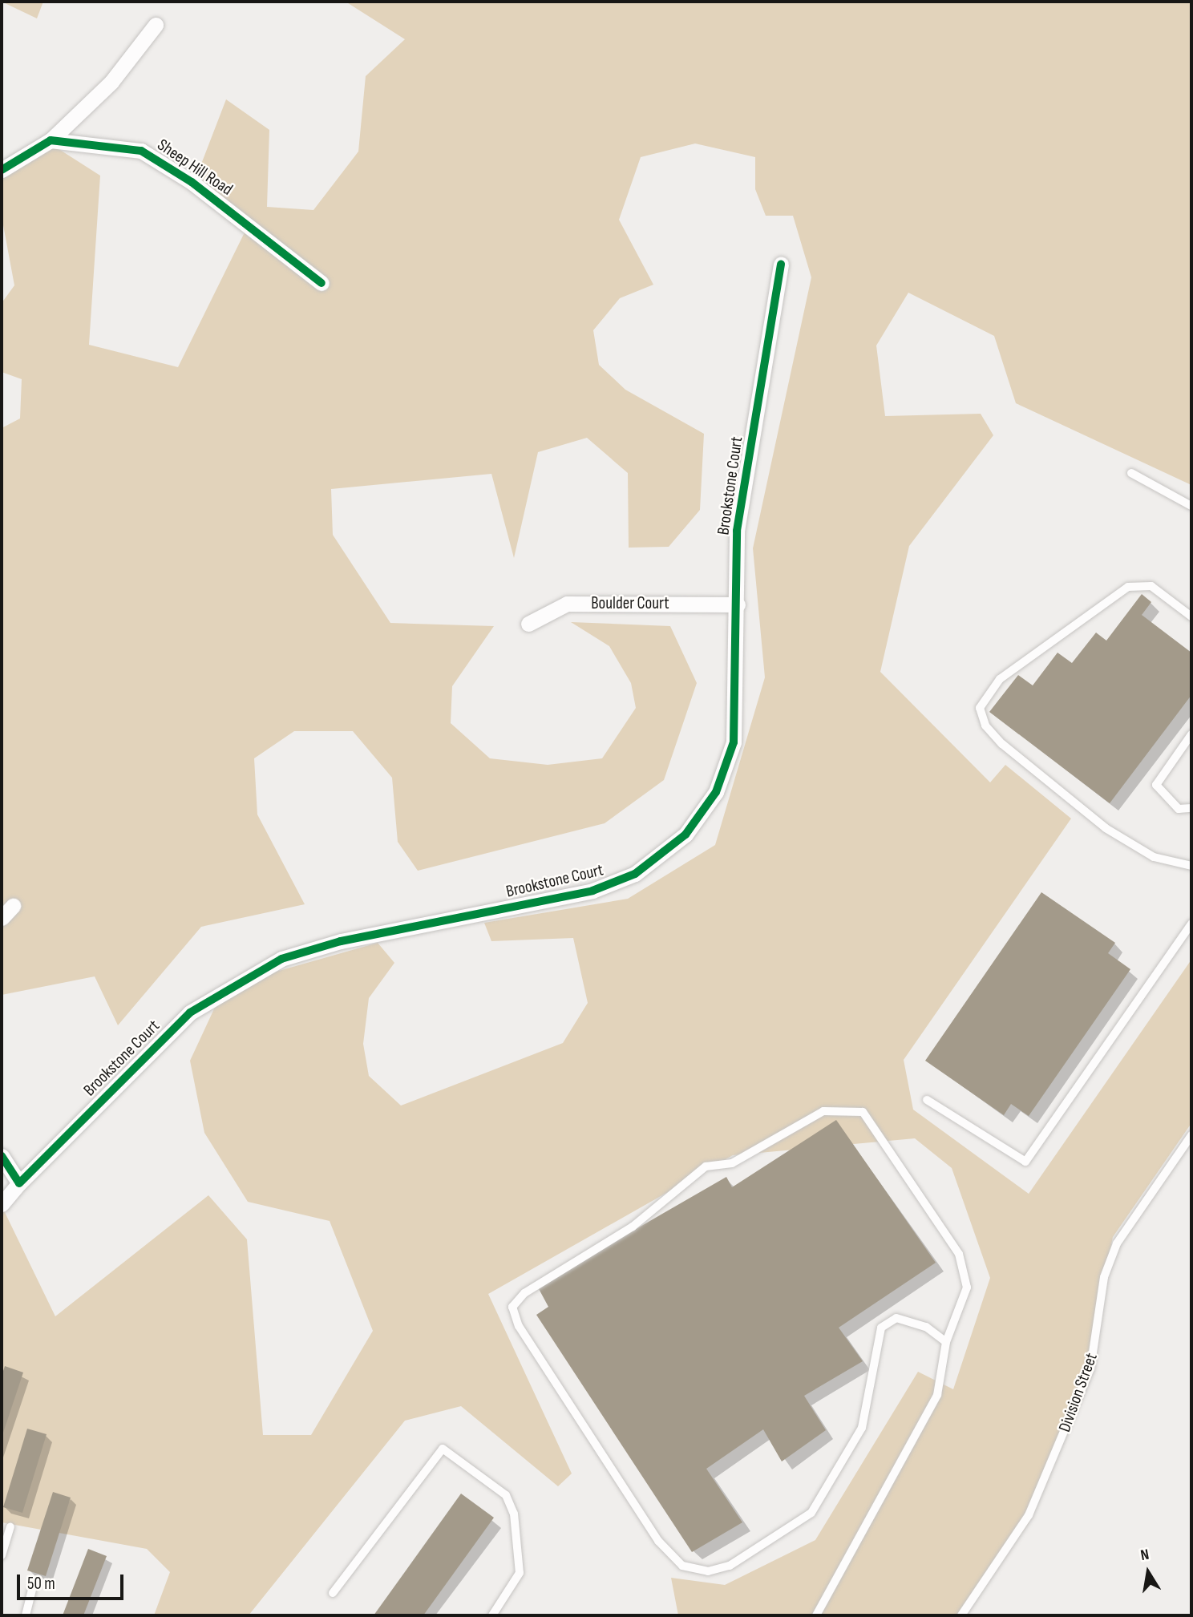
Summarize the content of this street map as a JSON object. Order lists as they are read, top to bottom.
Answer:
{
  "streets": {
    "street": ["Sheep Hill Road", "Brookstone Court", "Boulder Court"],
    "lane": ["Division Street"]
  },
  "crossings": [
    ["Brookstone Court", "Boulder Court"]
  ],
  "scale_bar": "50 m",
  "north": "top"
}
